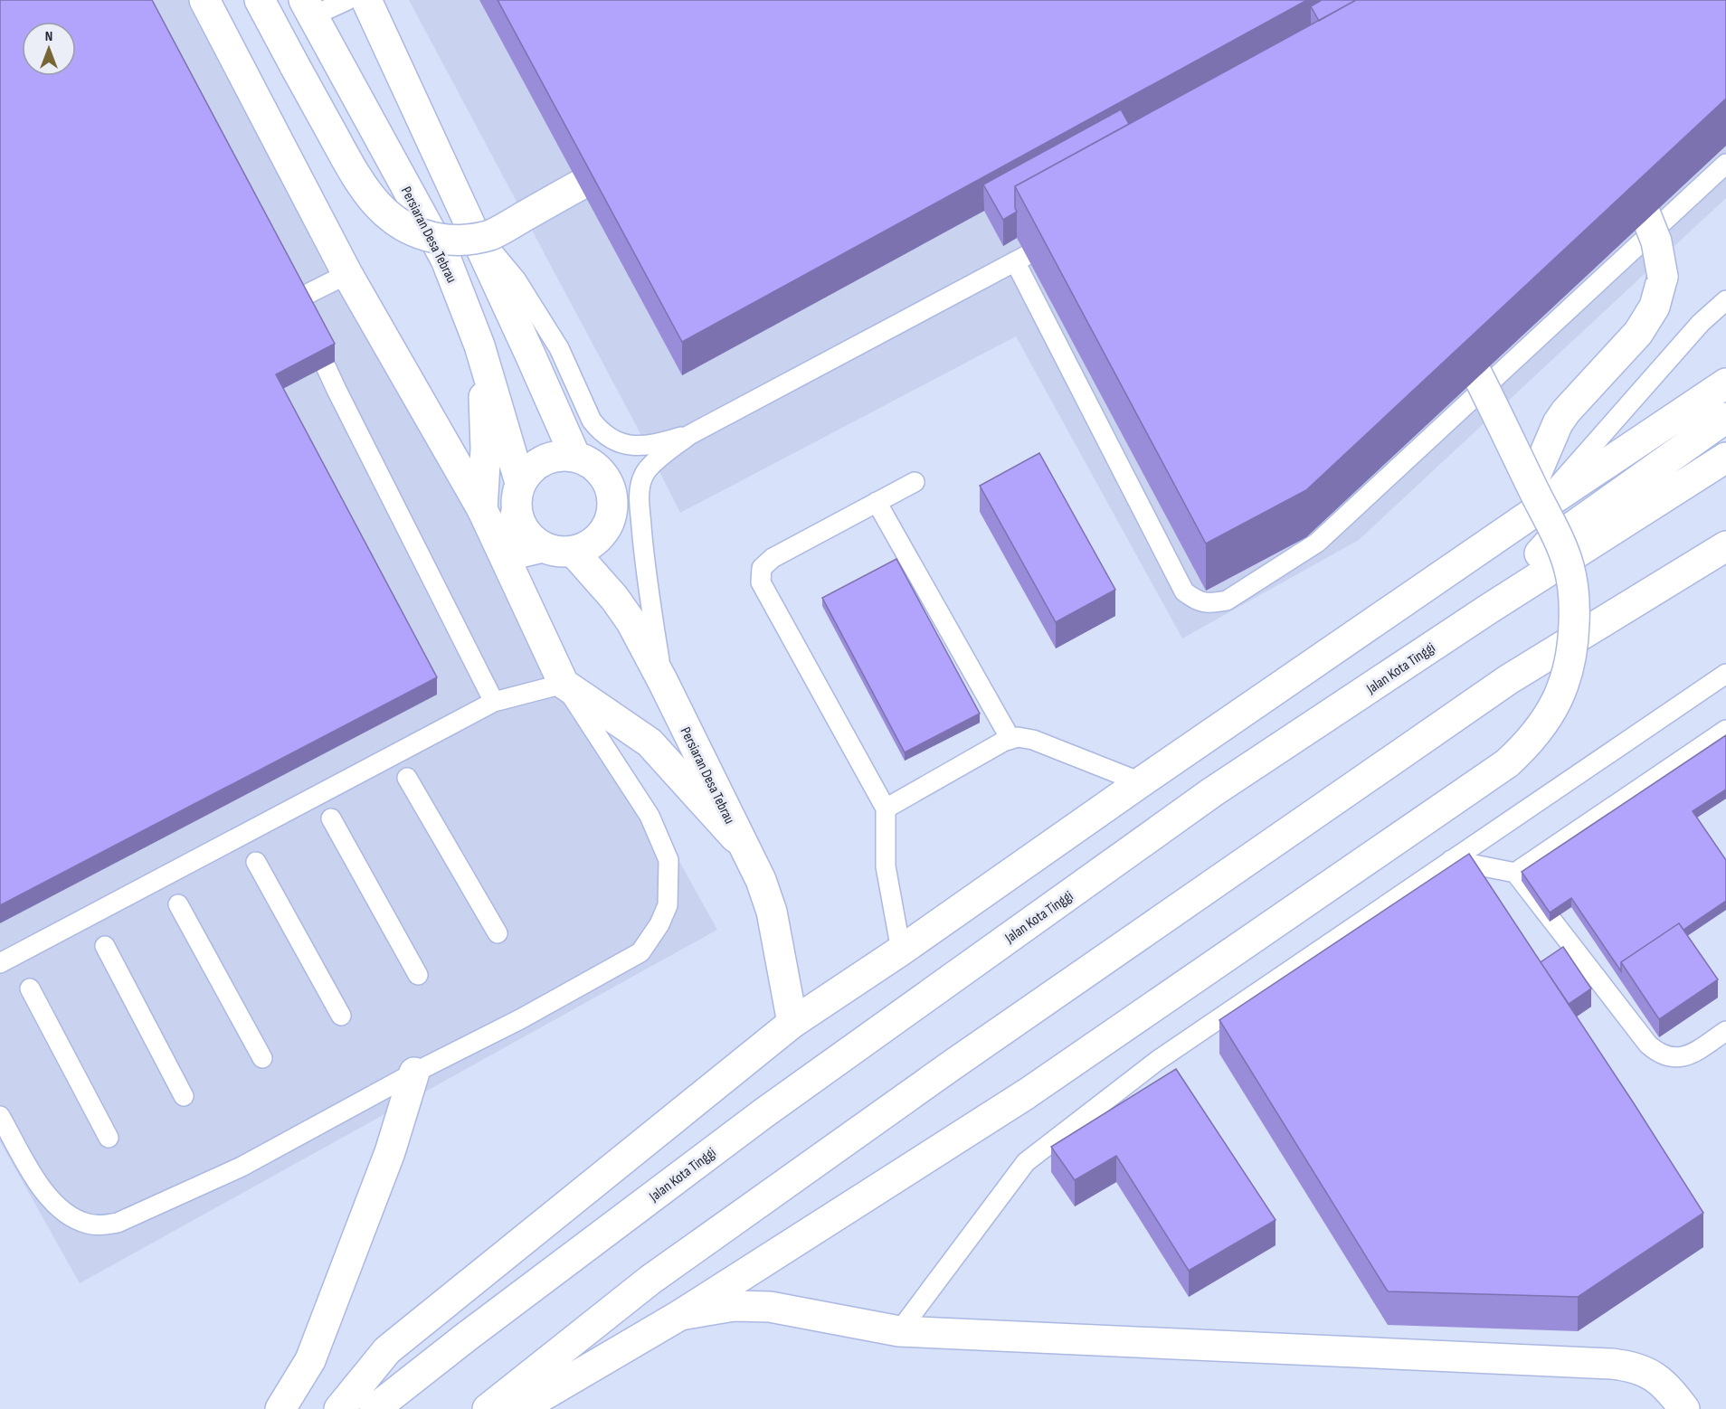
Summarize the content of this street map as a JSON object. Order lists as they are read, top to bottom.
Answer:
{
  "streets": {
    "main road": ["Persiaran Desa Tebrau", "Jalan Kota Tinggi"]
  },
  "north": "top"
}
